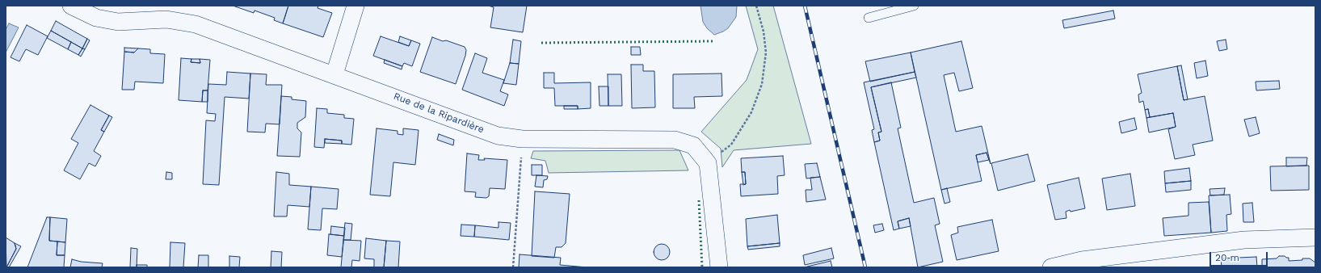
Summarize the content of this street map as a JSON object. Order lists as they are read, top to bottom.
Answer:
{
  "streets": {
    "street": ["Rue de la Ripardière"]
  },
  "scale_bar": "20 m"
}
